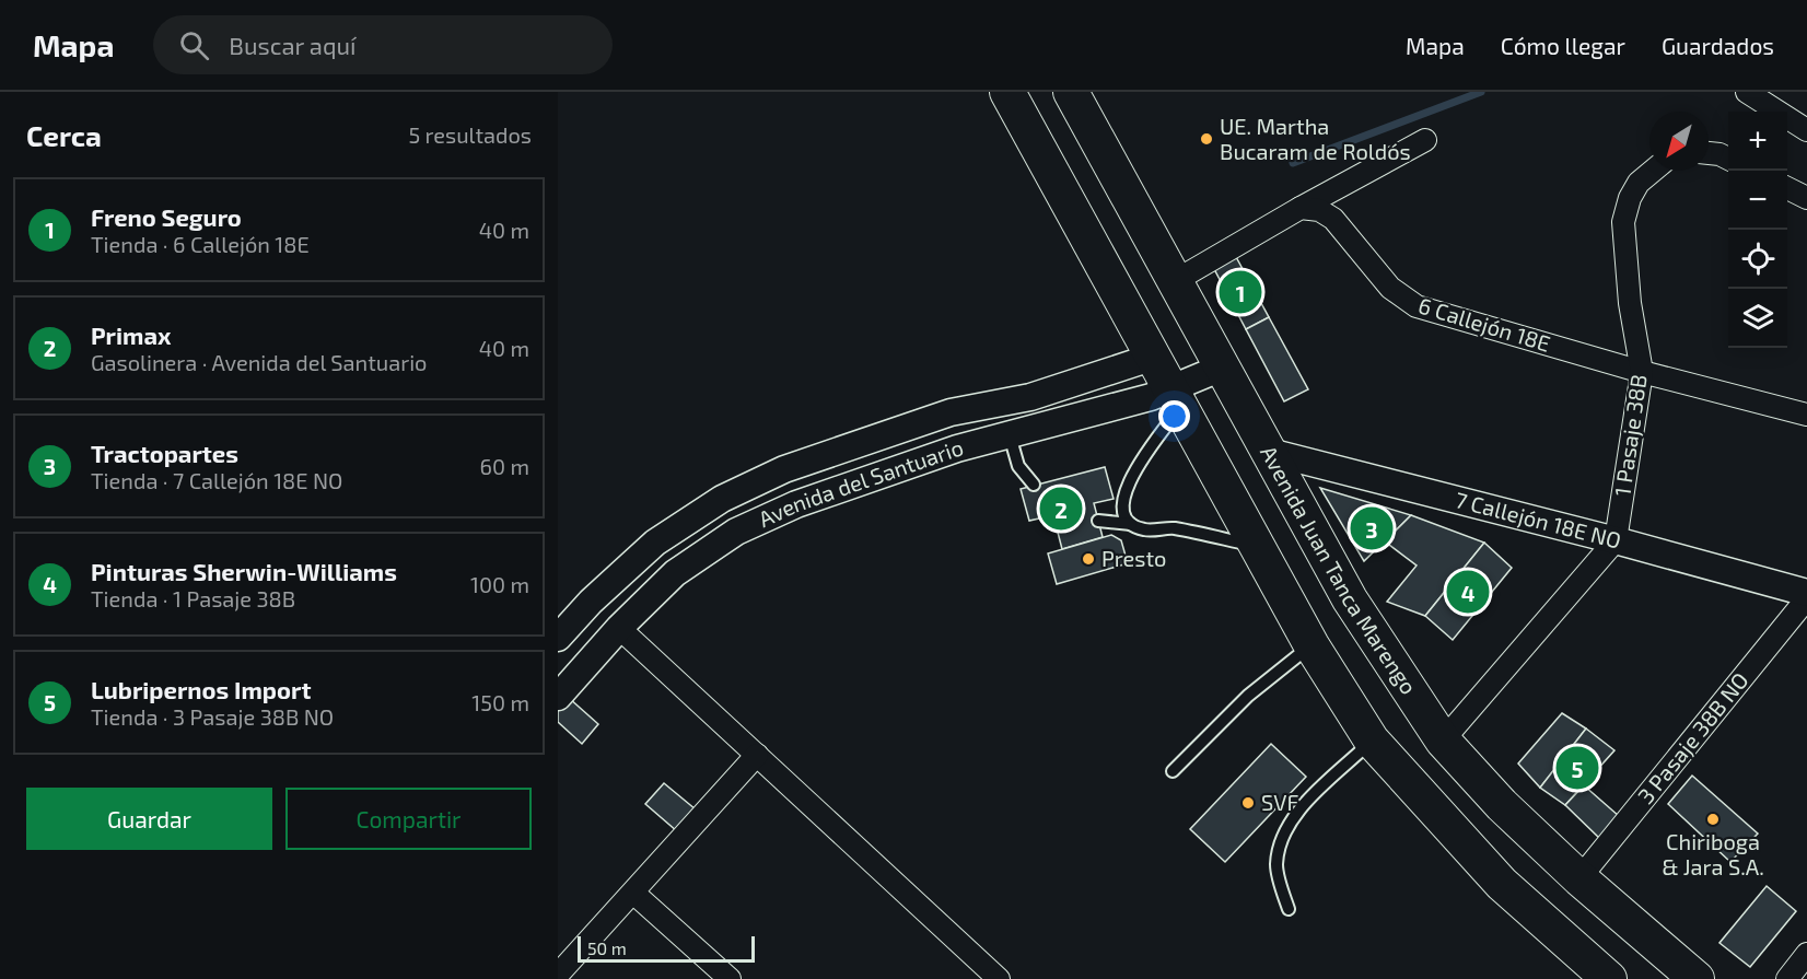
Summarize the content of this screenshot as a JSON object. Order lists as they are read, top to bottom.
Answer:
{
  "streets": {
    "main road": ["Avenida Juan Tanca Marengo"],
    "street": [
      "6 Callejón 18E",
      "1 Pasaje 38B",
      "Avenida del Santuario",
      "7 Callejón 18E NO",
      "3 Pasaje 38B NO"
    ]
  },
  "crossings": [
    ["6 Callejón 18E", "1 Pasaje 38B"],
    ["1 Pasaje 38B", "7 Callejón 18E NO"],
    ["Avenida del Santuario", "Avenida Juan Tanca Marengo"],
    ["7 Callejón 18E NO", "Avenida Juan Tanca Marengo"],
    ["Avenida Juan Tanca Marengo", "3 Pasaje 38B NO"]
  ],
  "places": [
    "UE. Martha Bucaram de Roldós",
    "Presto",
    "SVF",
    "Chiriboga & Jara S.A."
  ],
  "scale_bar": "50 m",
  "north": "bottom left",
  "page": {
    "header": "Mapa",
    "search": "Buscar aquí",
    "nav": ["Mapa", "Cómo llegar", "Guardados"],
    "heading": ["Cerca", "5 resultados"],
    "map_buttons": ["+", "−"],
    "list": [
      {
        "mark": "1",
        "name": "Freno Seguro",
        "note": "Tienda · 6 Callejón 18E",
        "value": "40 m"
      },
      {
        "mark": "2",
        "name": "Primax",
        "note": "Gasolinera · Avenida del Santuario",
        "value": "40 m"
      },
      {
        "mark": "3",
        "name": "Tractopartes",
        "note": "Tienda · 7 Callejón 18E NO",
        "value": "60 m"
      },
      {
        "mark": "4",
        "name": "Pinturas Sherwin-Williams",
        "note": "Tienda · 1 Pasaje 38B",
        "value": "100 m"
      },
      {
        "mark": "5",
        "name": "Lubripernos Import",
        "note": "Tienda · 3 Pasaje 38B NO",
        "value": "150 m"
      }
    ],
    "pins": [
      "1",
      "2",
      "3",
      "4",
      "5"
    ],
    "buttons": ["Guardar", "Compartir"],
    "scale": "50 m"
  }
}
